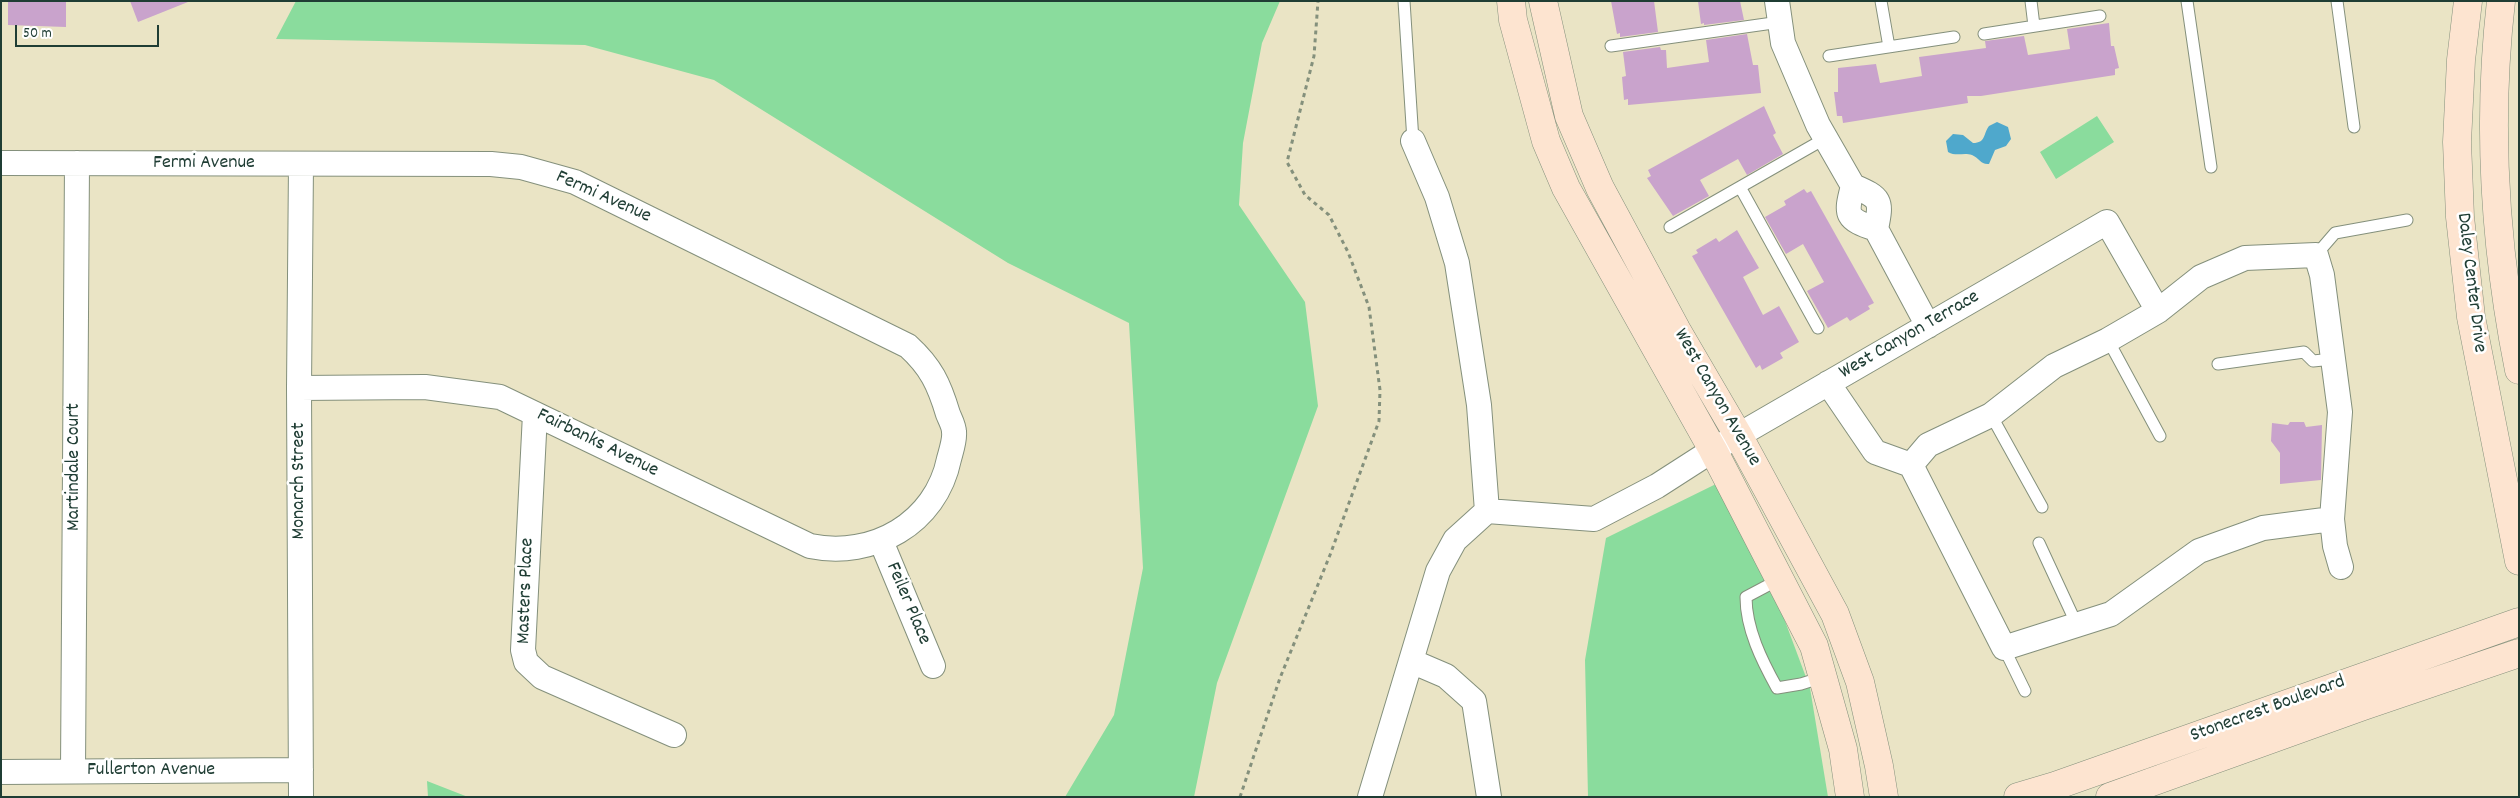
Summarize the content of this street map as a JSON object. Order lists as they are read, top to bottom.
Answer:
{
  "streets": {
    "street": [
      "Fermi Avenue",
      "Daley Center Drive",
      "West Canyon Terrace",
      "West Canyon Avenue",
      "Fairbanks Avenue",
      "Martindale Court",
      "Monarch Street",
      "Masters Place",
      "Feiler Place",
      "Stonecrest Boulevard",
      "Fullerton Avenue"
    ]
  },
  "crossings": [
    ["Fermi Avenue", "Fairbanks Avenue"],
    ["Fermi Avenue", "Martindale Court"],
    ["Fermi Avenue", "Monarch Street"],
    ["Fermi Avenue", "Feiler Place"],
    ["West Canyon Terrace", "West Canyon Avenue"],
    ["Fairbanks Avenue", "Monarch Street"],
    ["Fairbanks Avenue", "Masters Place"],
    ["Fairbanks Avenue", "Feiler Place"],
    ["Martindale Court", "Fullerton Avenue"],
    ["Monarch Street", "Fullerton Avenue"]
  ],
  "scale_bar": "50 m"
}
